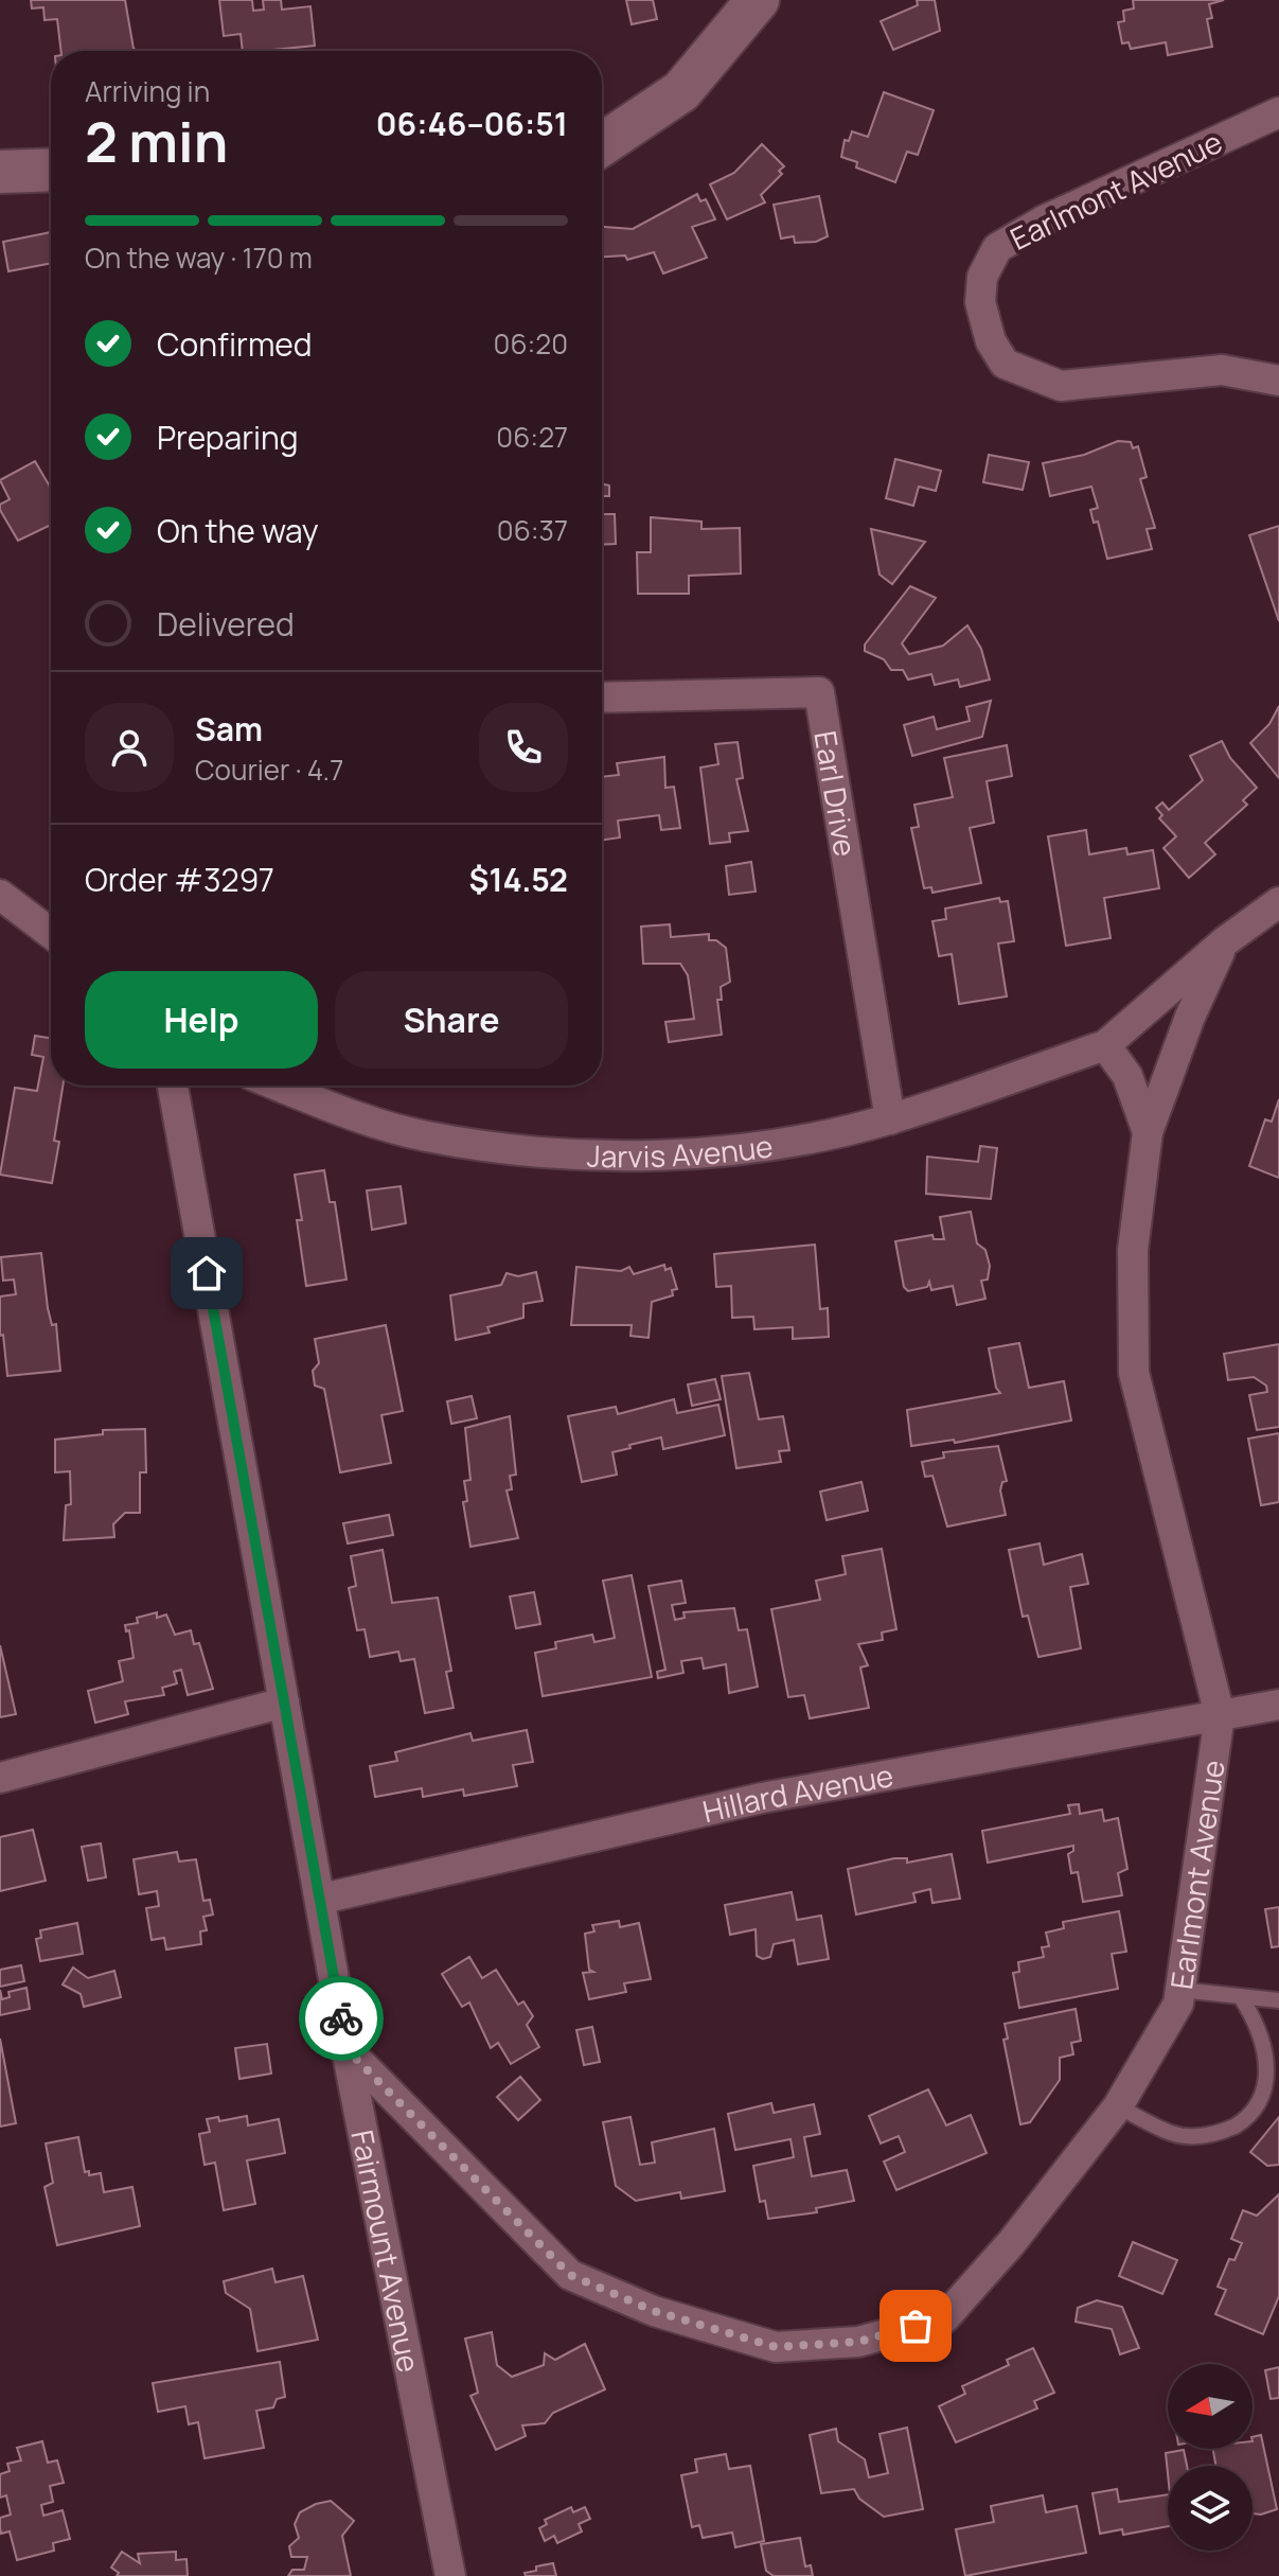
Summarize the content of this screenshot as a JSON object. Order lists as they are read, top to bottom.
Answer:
{
  "streets": {
    "street": [
      "Earlmont Avenue",
      "Earl Drive",
      "Jarvis Avenue",
      "Hillard Avenue",
      "Fairmount Avenue"
    ]
  },
  "crossings": [
    ["Earlmont Avenue", "Jarvis Avenue"],
    ["Earlmont Avenue", "Hillard Avenue"],
    ["Earlmont Avenue", "Fairmount Avenue"],
    ["Earl Drive", "Jarvis Avenue"],
    ["Hillard Avenue", "Fairmount Avenue"]
  ],
  "north": "left",
  "page": {
    "heading": ["2 min", "Arriving in", "06:46–06:51"],
    "panel": [
      "Sam",
      "Courier · 4.7",
      "Order #3297",
      "$14.52"
    ],
    "bar": "On the way · 170 m",
    "list": [
      ["Confirmed", "06:20"],
      ["Preparing", "06:27"],
      ["On the way", "06:37"],
      "Delivered"
    ],
    "buttons": ["Help", "Share"]
  }
}
